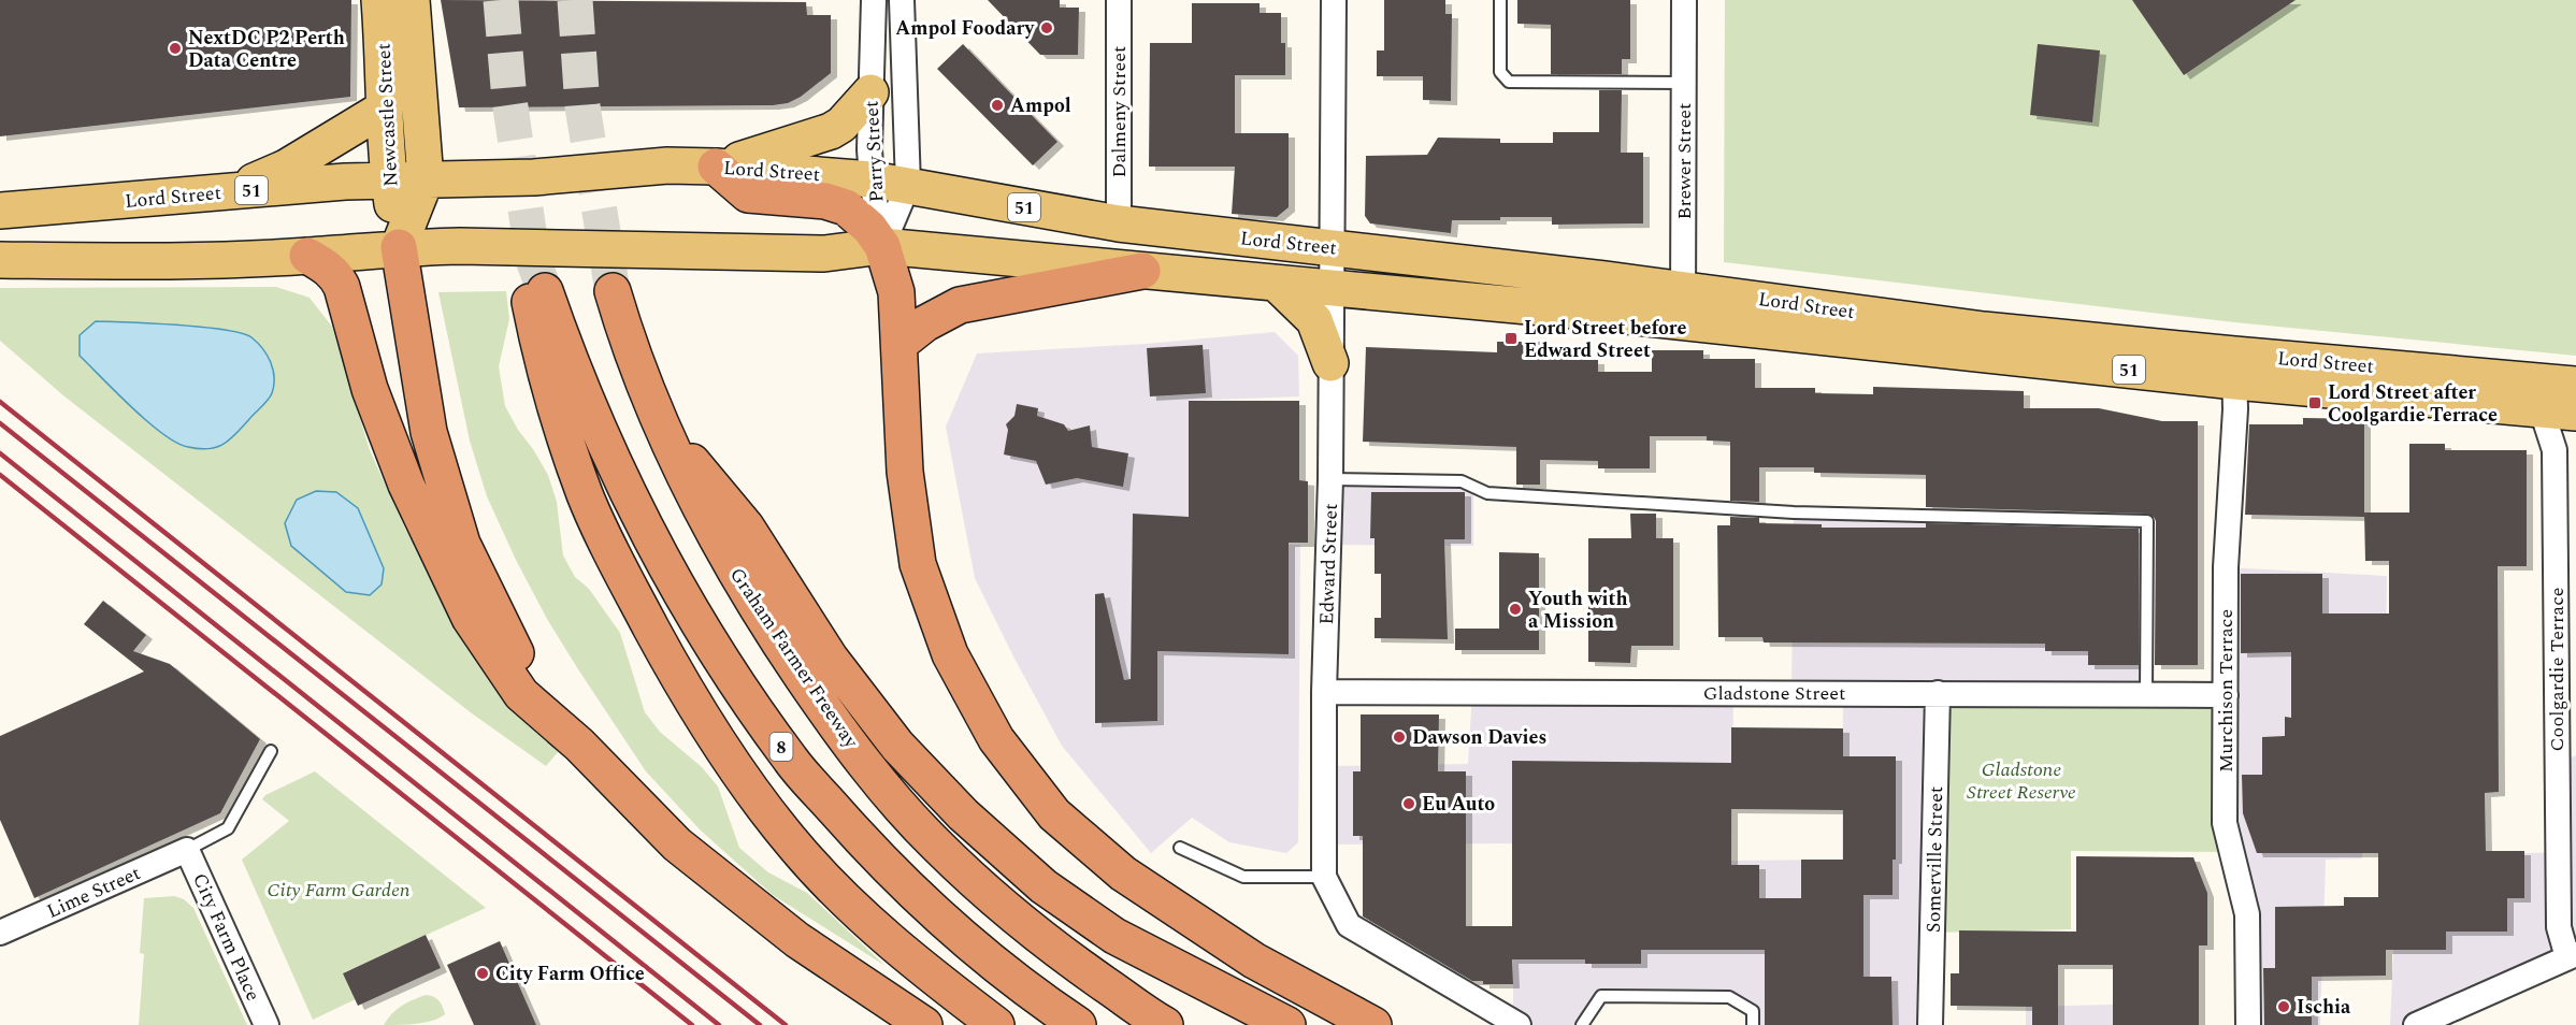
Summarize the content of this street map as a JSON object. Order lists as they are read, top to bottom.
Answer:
{
  "streets": {
    "highway": ["Graham Farmer Freeway", "8"],
    "main road": ["Newcastle Street", "Lord Street", "51"],
    "street": [
      "Dalmeny Street",
      "Parry Street",
      "Brewer Street",
      "Edward Street",
      "Coolgardie Terrace",
      "Murchison Terrace",
      "Gladstone Street",
      "Somerville Street",
      "Lime Street",
      "City Farm Place"
    ]
  },
  "crossings": [
    ["Dalmeny Street", "Lord Street"],
    ["Newcastle Street", "Lord Street"],
    ["Parry Street", "Lord Street"],
    ["Brewer Street", "Lord Street"],
    ["Lord Street", "Edward Street"],
    ["Lord Street", "Coolgardie Terrace"],
    ["Lord Street", "Murchison Terrace"],
    ["Edward Street", "Gladstone Street"],
    ["Murchison Terrace", "Gladstone Street"],
    ["Gladstone Street", "Somerville Street"],
    ["Lime Street", "City Farm Place"]
  ],
  "parks": ["Gladstone Street Reserve", "City Farm Garden"],
  "places": {
    "other": [
      "Ampol Foodary",
      "NextDC P2 Perth Data Centre",
      "Ampol",
      "Youth with a Mission",
      "Dawson Davies",
      "Eu Auto",
      "City Farm Office",
      "Ischia"
    ],
    "transit": ["Lord Street before Edward Street", "Lord Street after Coolgardie Terrace"]
  }
}
